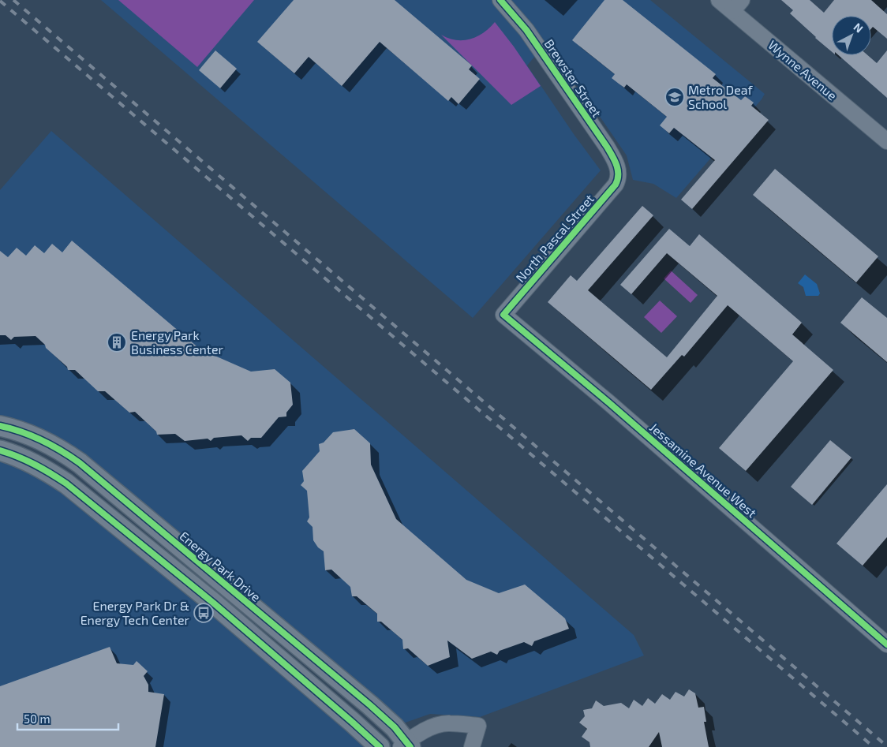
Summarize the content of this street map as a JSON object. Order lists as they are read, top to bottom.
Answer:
{
  "streets": {
    "street": [
      "Wynne Avenue",
      "Brewster Street",
      "North Pascal Street",
      "Jessamine Avenue West",
      "Energy Park Drive"
    ]
  },
  "crossings": [
    ["Brewster Street", "North Pascal Street"],
    ["North Pascal Street", "Jessamine Avenue West"]
  ],
  "places": {
    "school or university": ["Metro Deaf School"],
    "building": ["Energy Park Business Center"],
    "bus stop": ["Energy Park Dr & Energy Tech Center"]
  },
  "scale_bar": "50 m",
  "north": "top right"
}
